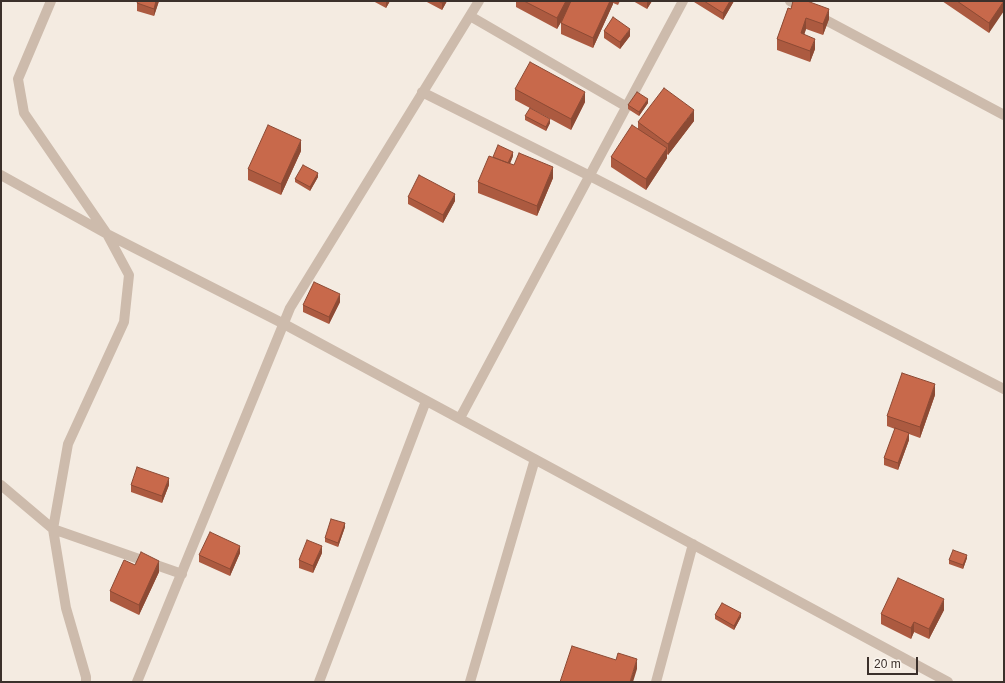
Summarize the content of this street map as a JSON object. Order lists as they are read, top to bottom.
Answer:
{
  "scale_bar": "20 m"
}
